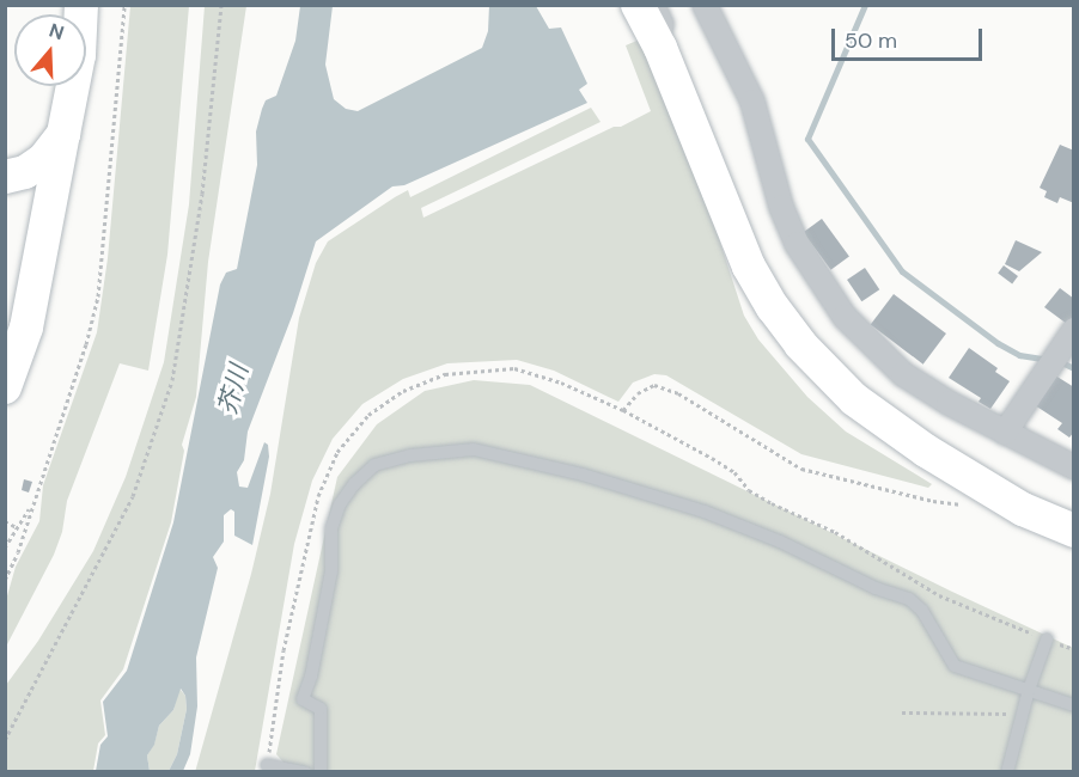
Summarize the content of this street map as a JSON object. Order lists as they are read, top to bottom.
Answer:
{
  "water": ["芥川"],
  "scale_bar": "50 m",
  "north": "top"
}
